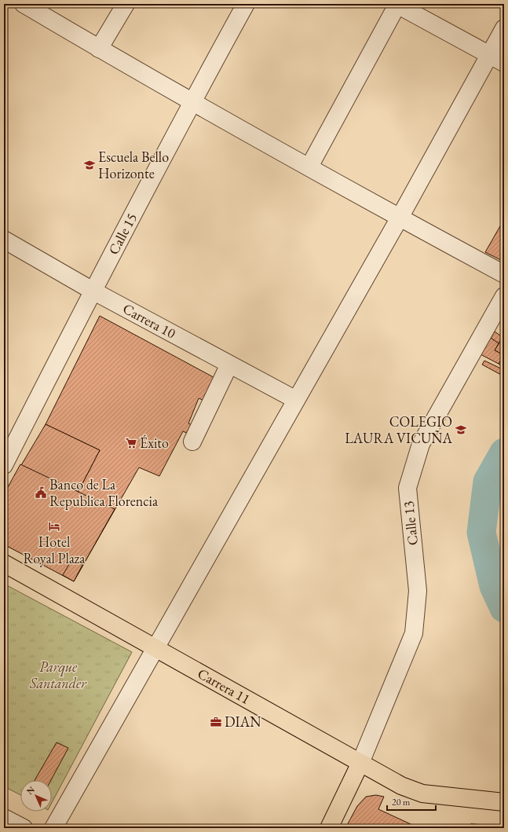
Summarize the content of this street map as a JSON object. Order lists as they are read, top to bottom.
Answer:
{
  "streets": {
    "main road": ["Carrera 11"],
    "street": ["Calle 15", "Carrera 10", "Calle 13"]
  },
  "crossings": [
    ["Calle 15", "Carrera 10"],
    ["Calle 13", "Carrera 11"]
  ],
  "parks": ["Parque Santander"],
  "places": {
    "school or university": ["Escuela Bello Horizonte", "COLEGIO LAURA VICUÑA"],
    "supermarket": ["Éxito"],
    "public building": ["Banco de La Republica Florencia"],
    "hotel": ["Hotel Royal Plaza"],
    "office": ["DIAN"]
  },
  "scale_bar": "20 m",
  "north": "top left"
}
